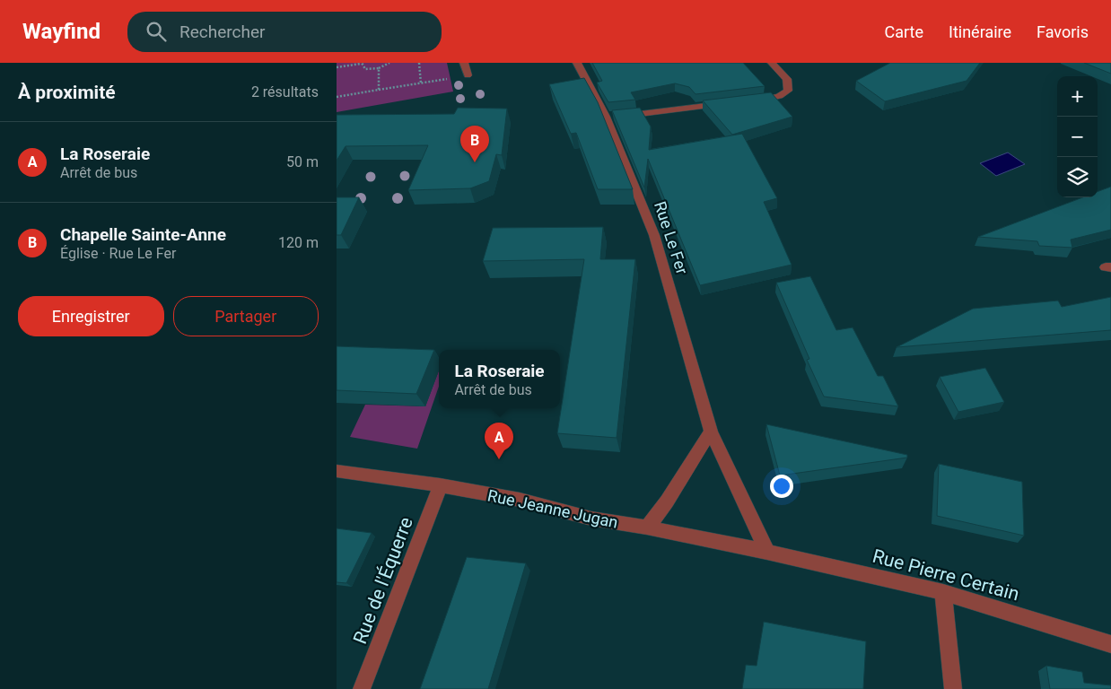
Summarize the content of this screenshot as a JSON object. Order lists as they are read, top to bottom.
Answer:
{
  "streets": {
    "street": [
      "Rue Le Fer",
      "Rue Jeanne Jugan",
      "Rue Pierre Certain",
      "Rue de l'Équerre"
    ]
  },
  "crossings": [
    ["Rue Le Fer", "Rue Jeanne Jugan"],
    ["Rue Le Fer", "Rue Pierre Certain"],
    ["Rue Jeanne Jugan", "Rue Pierre Certain"],
    ["Rue Jeanne Jugan", "Rue de l'Équerre"]
  ],
  "page": {
    "header": "Wayfind",
    "search": "Rechercher",
    "nav": ["Carte", "Itinéraire", "Favoris"],
    "heading": ["À proximité", "2 résultats"],
    "map_buttons": ["+", "−"],
    "list": [
      {
        "mark": "A",
        "name": "La Roseraie",
        "note": "Arrêt de bus",
        "value": "50 m"
      },
      {
        "mark": "B",
        "name": "Chapelle Sainte-Anne",
        "note": "Église · Rue Le Fer",
        "value": "120 m"
      }
    ],
    "pins": ["B", "A"],
    "buttons": ["Enregistrer", "Partager"],
    "popup": ["La Roseraie", "Arrêt de bus"]
  }
}
